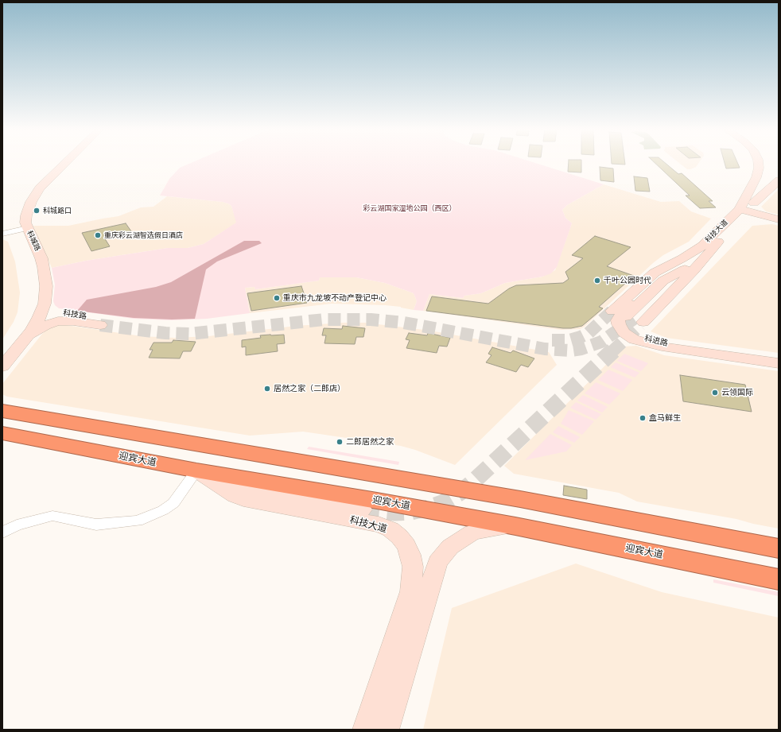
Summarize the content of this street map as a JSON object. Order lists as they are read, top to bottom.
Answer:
{
  "streets": {
    "highway": ["迎宾大道"],
    "main road": [
      "科技大道",
      "科城路",
      "科技路",
      "科进路"
    ]
  },
  "crossings": [
    ["科技大道", "科进路"],
    ["科技大道", "迎宾大道"],
    ["科城路", "科技路"]
  ],
  "parks": ["彩云湖国家湿地公园（西区）"],
  "places": [
    "科城路口",
    "重庆彩云湖智选假日酒店",
    "千叶公园时代",
    "重庆市九龙坡不动产登记中心",
    "居然之家（二郎店）",
    "云领国际",
    "盒马鲜生",
    "二郎居然之家"
  ]
}
